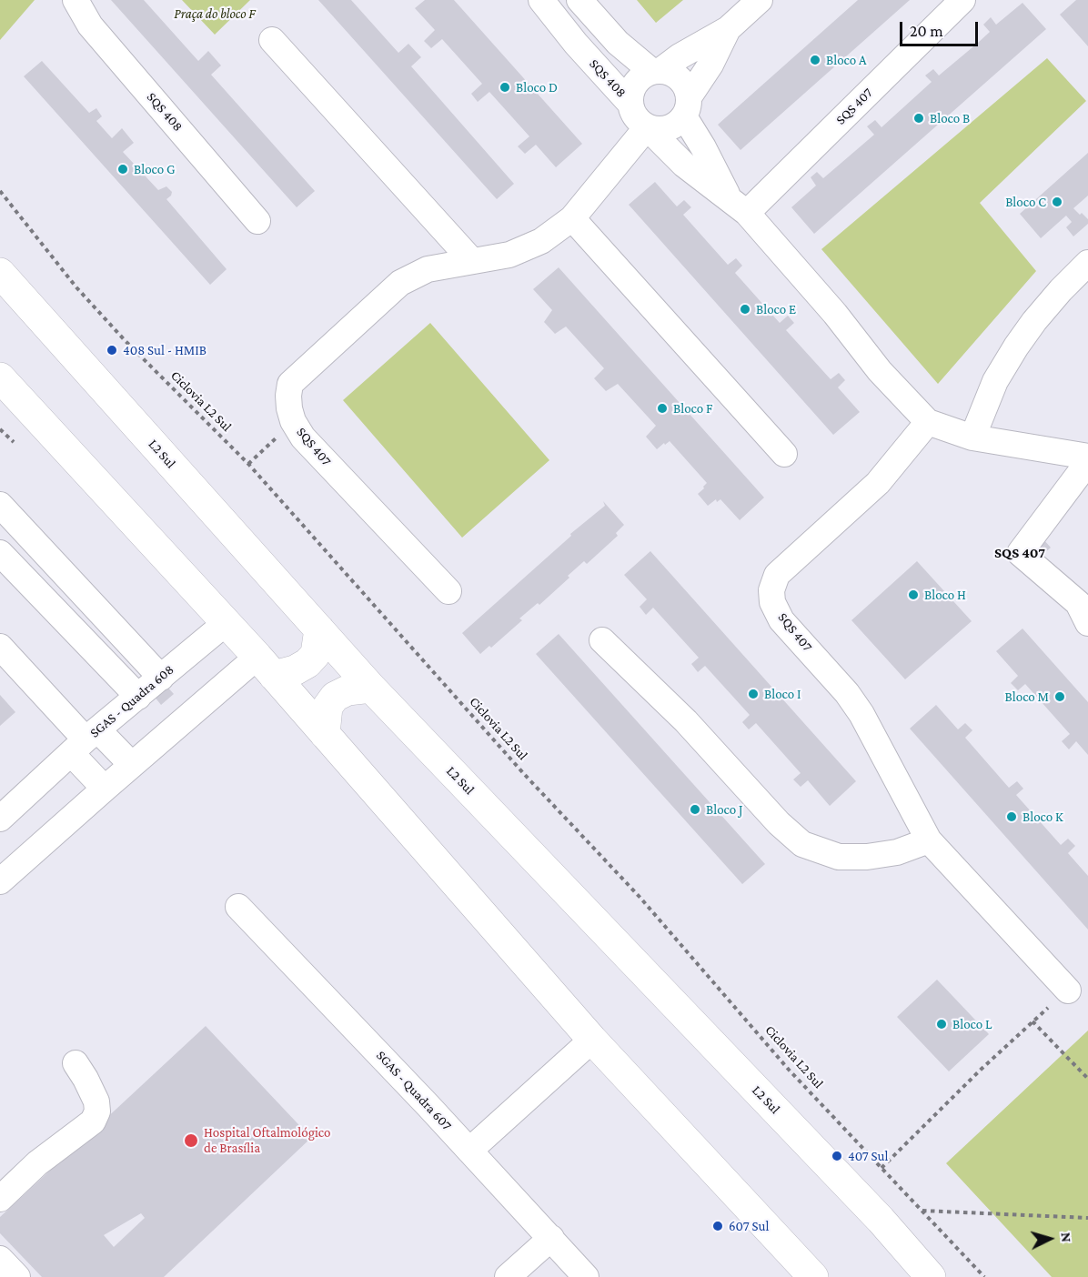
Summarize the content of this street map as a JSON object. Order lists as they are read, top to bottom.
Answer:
{
  "streets": {
    "main road": ["L2 Sul"],
    "street": [
      "SQS 408",
      "SQS 407",
      "SGAS - Quadra 608",
      "SGAS - Quadra 607"
    ],
    "path": ["Ciclovia L2 Sul"]
  },
  "crossings": [
    ["SQS 408", "SQS 407"]
  ],
  "districts": ["SQS 407"],
  "parks": ["Praça do bloco F"],
  "places": [
    "Bloco A",
    "Bloco D",
    "Bloco B",
    "Bloco G",
    "Bloco C",
    "Bloco E",
    "408 Sul - HMIB",
    "Bloco F",
    "Bloco H",
    "Bloco I",
    "Bloco M",
    "Bloco J",
    "Bloco K",
    "Bloco L",
    "Hospital Oftalmológico de Brasília",
    "407 Sul",
    "607 Sul"
  ],
  "scale_bar": "20 m",
  "north": "right"
}
